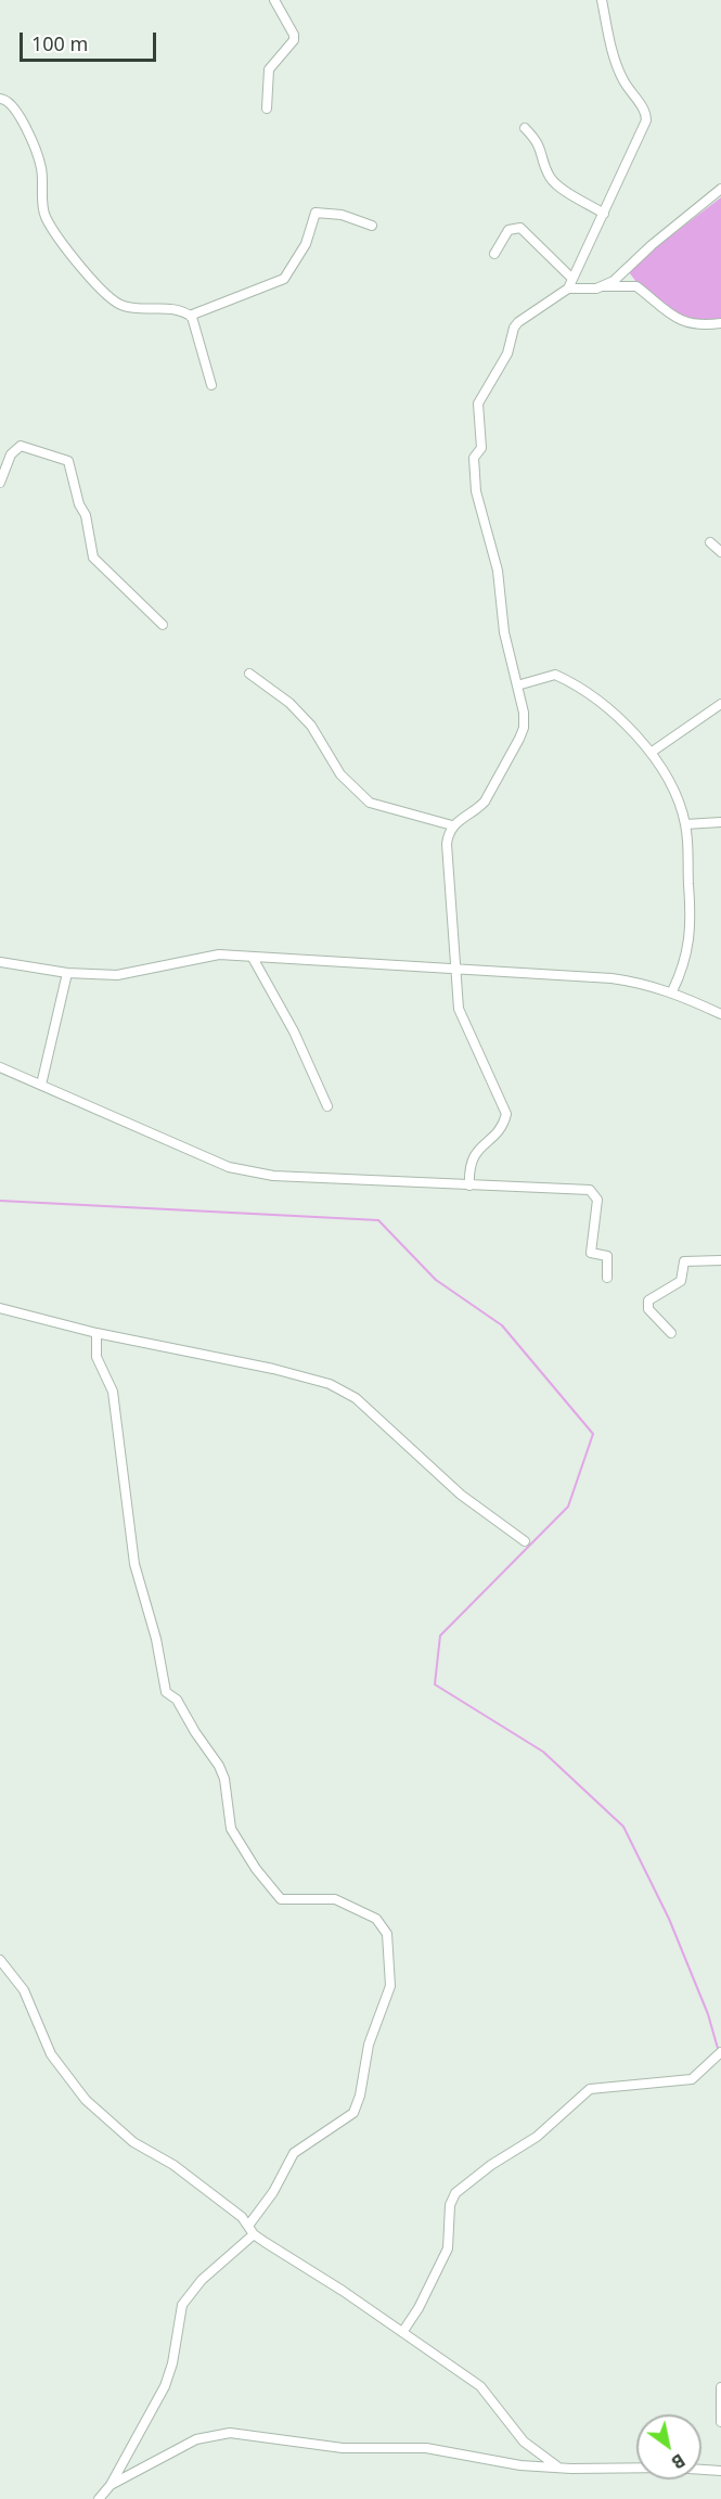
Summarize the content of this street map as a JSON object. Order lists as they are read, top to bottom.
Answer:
{
  "scale_bar": "100 m",
  "north": "bottom right"
}
